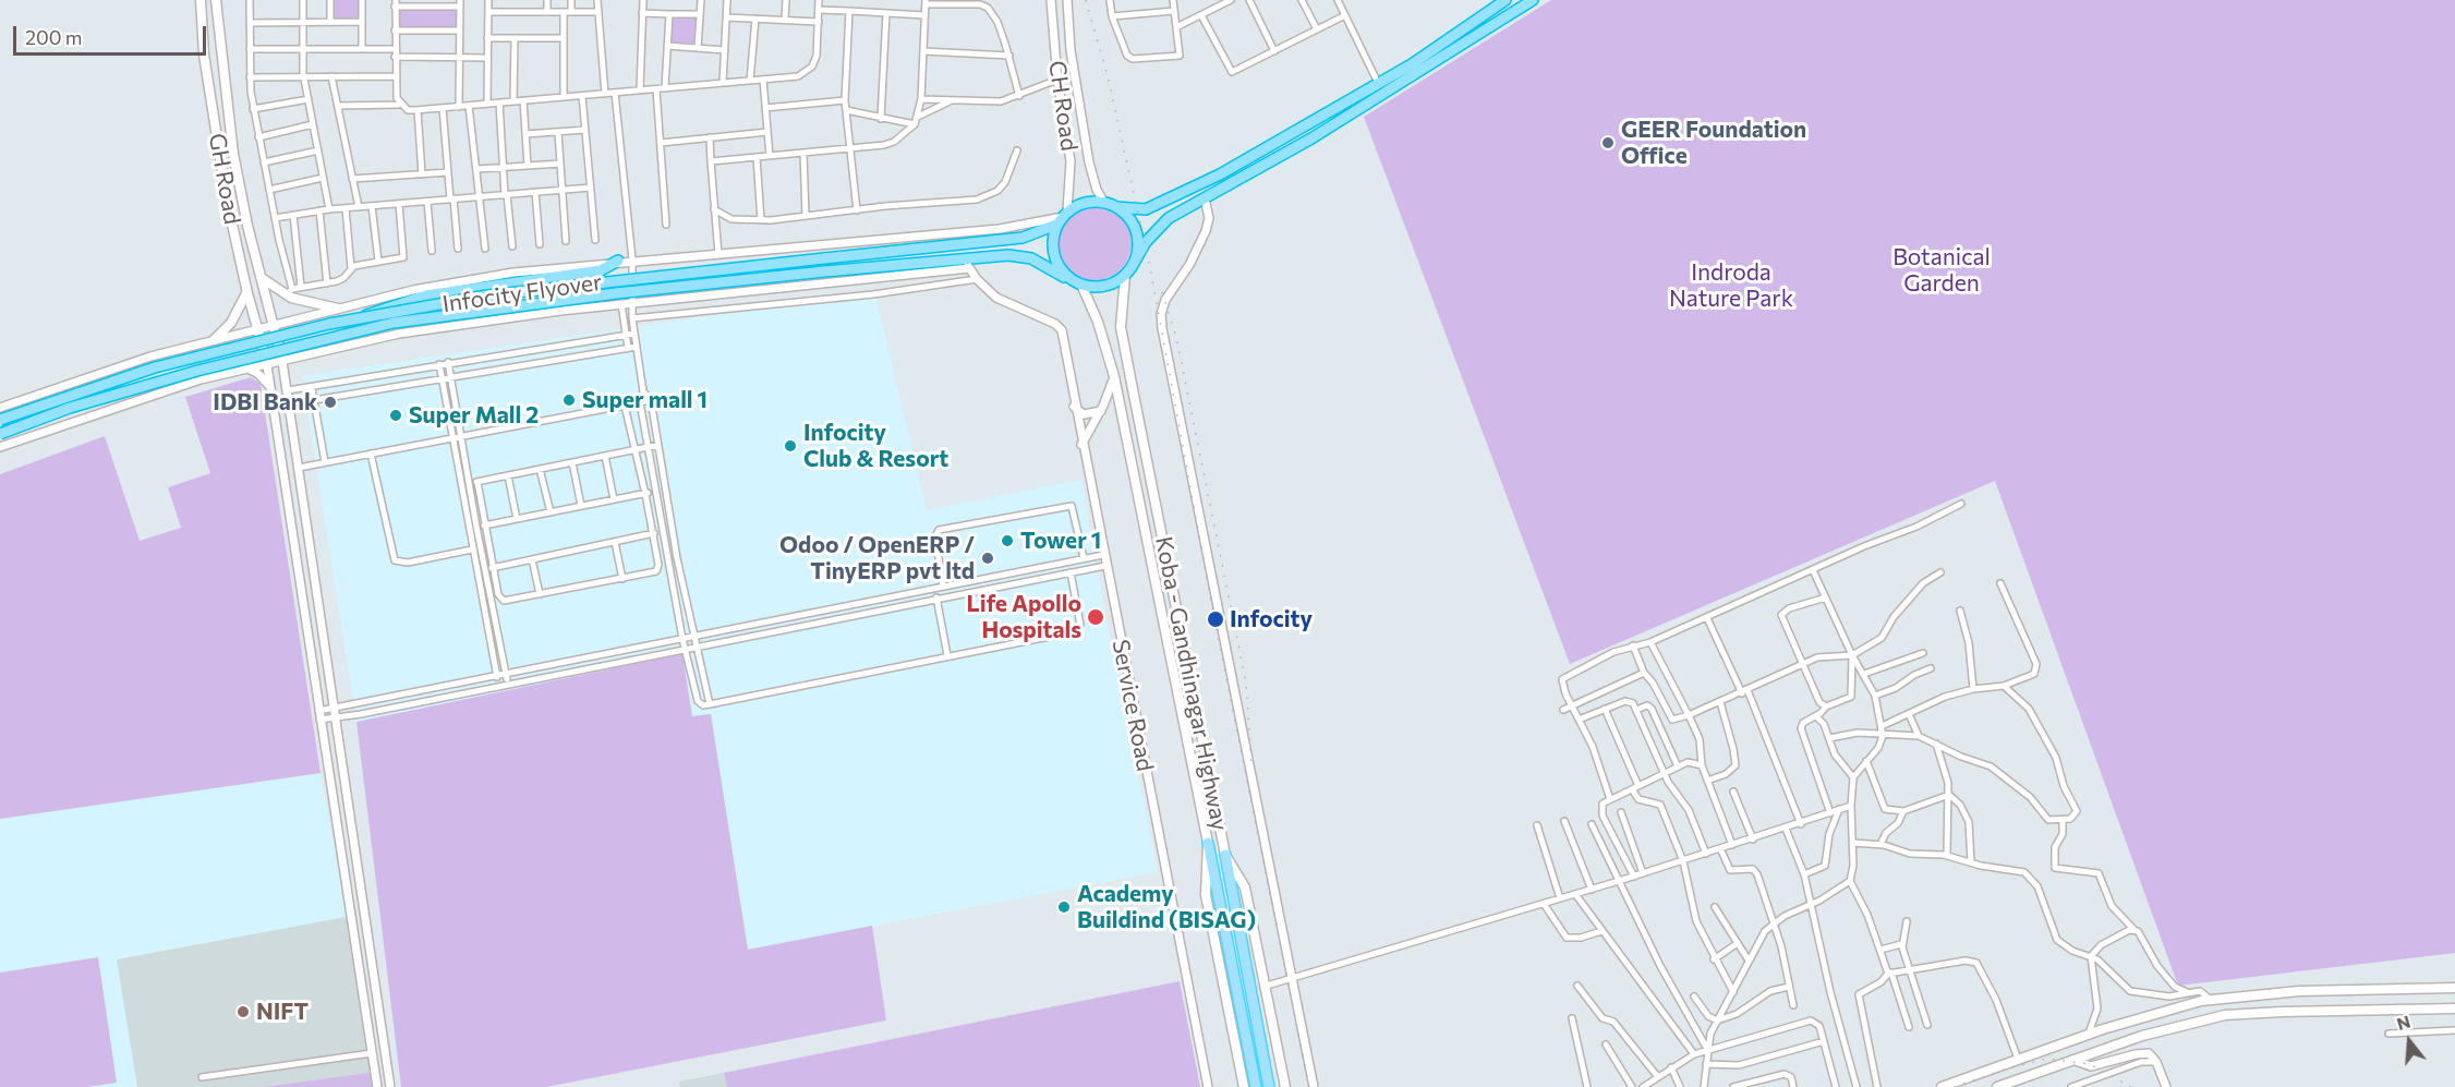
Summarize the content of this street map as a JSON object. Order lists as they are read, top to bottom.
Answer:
{
  "streets": {
    "highway": ["Infocity Flyover"],
    "main road": ["GH Road", "Koba - Gandhinagar Highway"],
    "street": ["CH Road", "Service Road"]
  },
  "crossings": [
    ["CH Road", "Infocity Flyover"],
    ["CH Road", "Koba - Gandhinagar Highway"],
    ["Infocity Flyover", "Koba - Gandhinagar Highway"],
    ["Infocity Flyover", "Service Road"]
  ],
  "parks": ["Botanical Garden", "Indroda Nature Park"],
  "places": [
    "GEER Foundation Office",
    "Super mall 1",
    "IDBI Bank",
    "Super Mall 2",
    "Infocity Club & Resort",
    "Tower 1",
    "Odoo / OpenERP / TinyERP pvt ltd",
    "Life Apollo Hospitals",
    "Infocity",
    "Academy Buildind (BISAG)",
    "NIFT"
  ],
  "scale_bar": "200 m",
  "north": "top"
}
